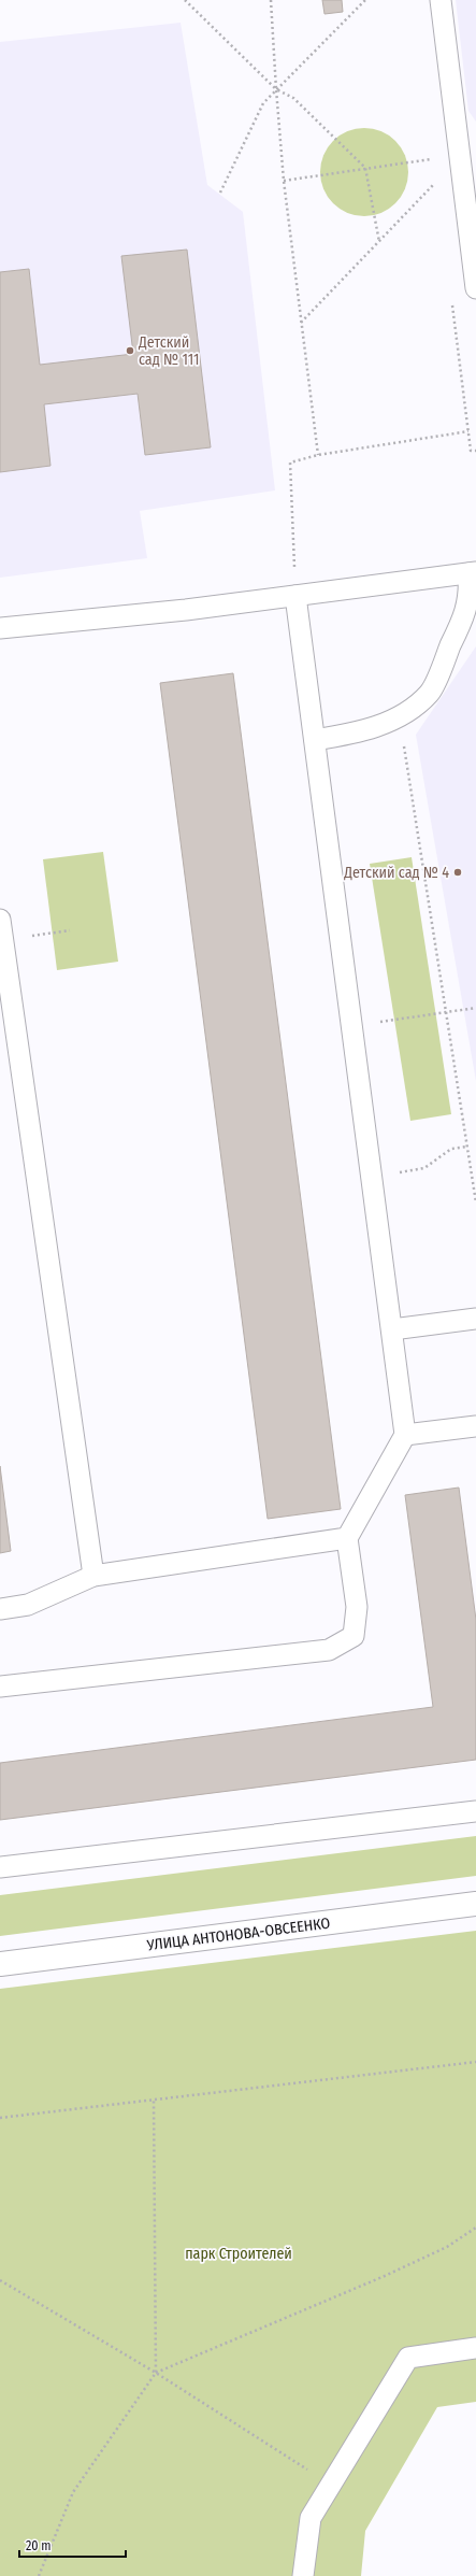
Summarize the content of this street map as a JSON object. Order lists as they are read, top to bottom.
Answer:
{
  "streets": {
    "street": ["УЛИЦА АНТОНОВА-ОВСЕЕНКО"]
  },
  "parks": ["парк Строителей"],
  "places": ["Детский сад № 111", "Детский сад № 4"],
  "scale_bar": "20 m"
}
